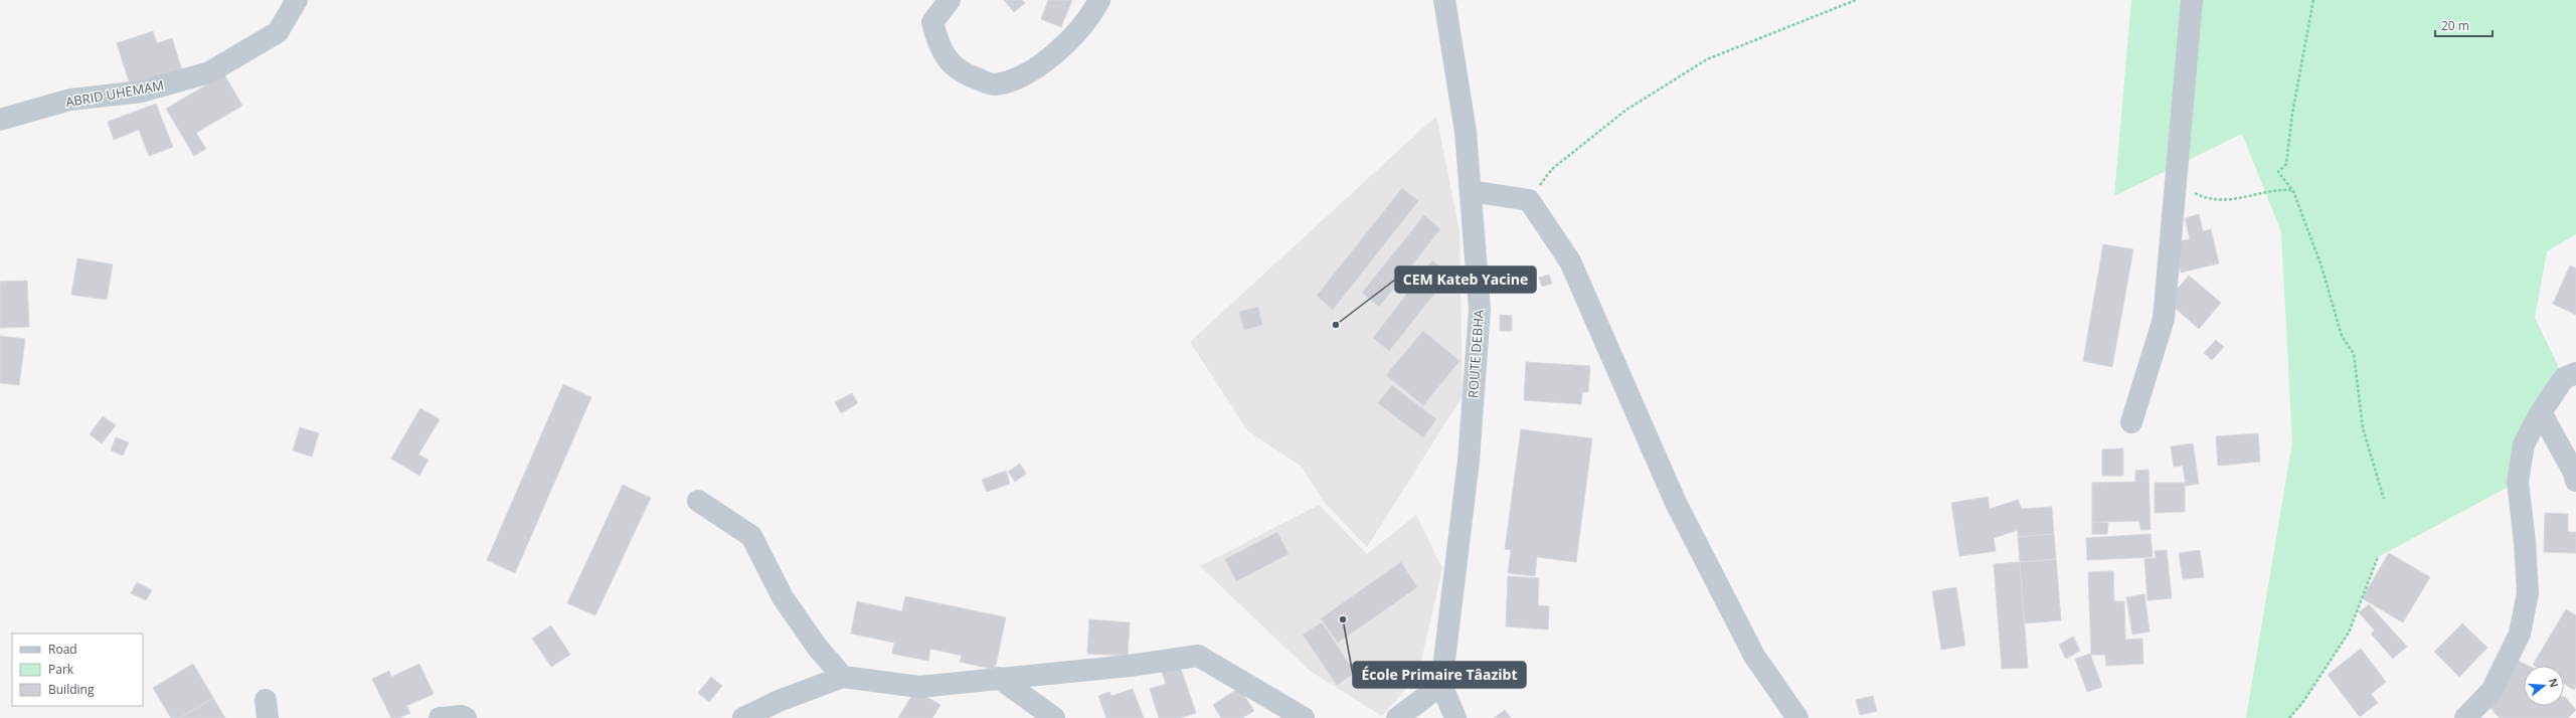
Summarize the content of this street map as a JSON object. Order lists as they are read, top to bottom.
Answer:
{
  "streets": {
    "street": ["ABRID UHEMAM", "ROUTE DEBHA"]
  },
  "places": ["CEM Kateb Yacine", "École Primaire Tâazibt"],
  "legend": ["Road", "Park", "Building"],
  "scale_bar": "20 m",
  "north": "right"
}
